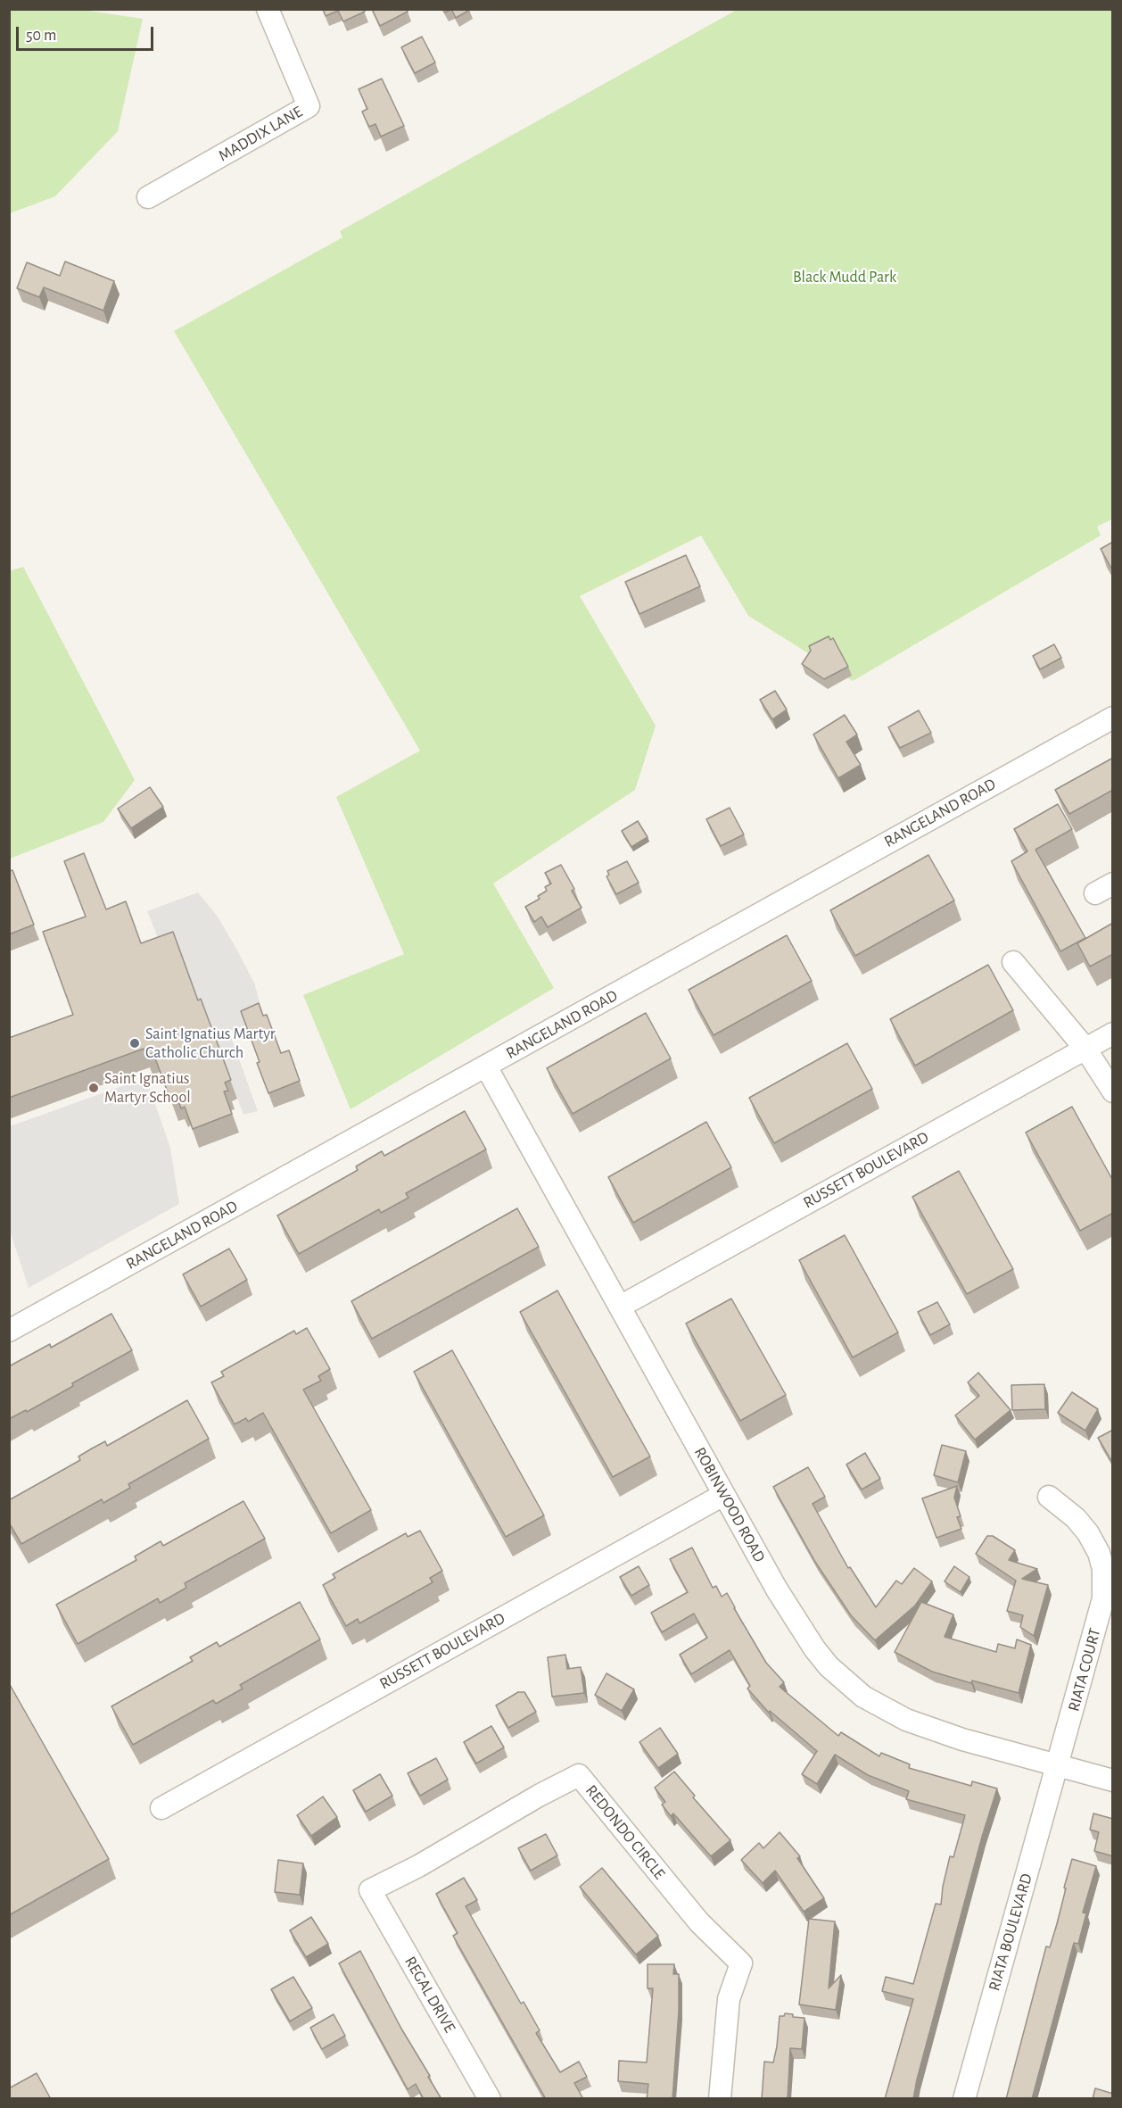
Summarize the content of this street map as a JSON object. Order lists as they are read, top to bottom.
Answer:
{
  "streets": {
    "street": [
      "MADDIX LANE",
      "RANGELAND ROAD",
      "RUSSETT BOULEVARD",
      "ROBINWOOD ROAD",
      "RIATA COURT",
      "REDONDO CIRCLE",
      "RIATA BOULEVARD",
      "REGAL DRIVE"
    ]
  },
  "crossings": [
    ["RANGELAND ROAD", "ROBINWOOD ROAD"],
    ["RUSSETT BOULEVARD", "ROBINWOOD ROAD"],
    ["ROBINWOOD ROAD", "RIATA COURT"],
    ["ROBINWOOD ROAD", "RIATA BOULEVARD"],
    ["RIATA COURT", "RIATA BOULEVARD"],
    ["REDONDO CIRCLE", "REGAL DRIVE"]
  ],
  "parks": ["Black Mudd Park"],
  "places": ["Saint Ignatius Martyr Catholic Church", "Saint Ignatius Martyr School"],
  "scale_bar": "50 m"
}
